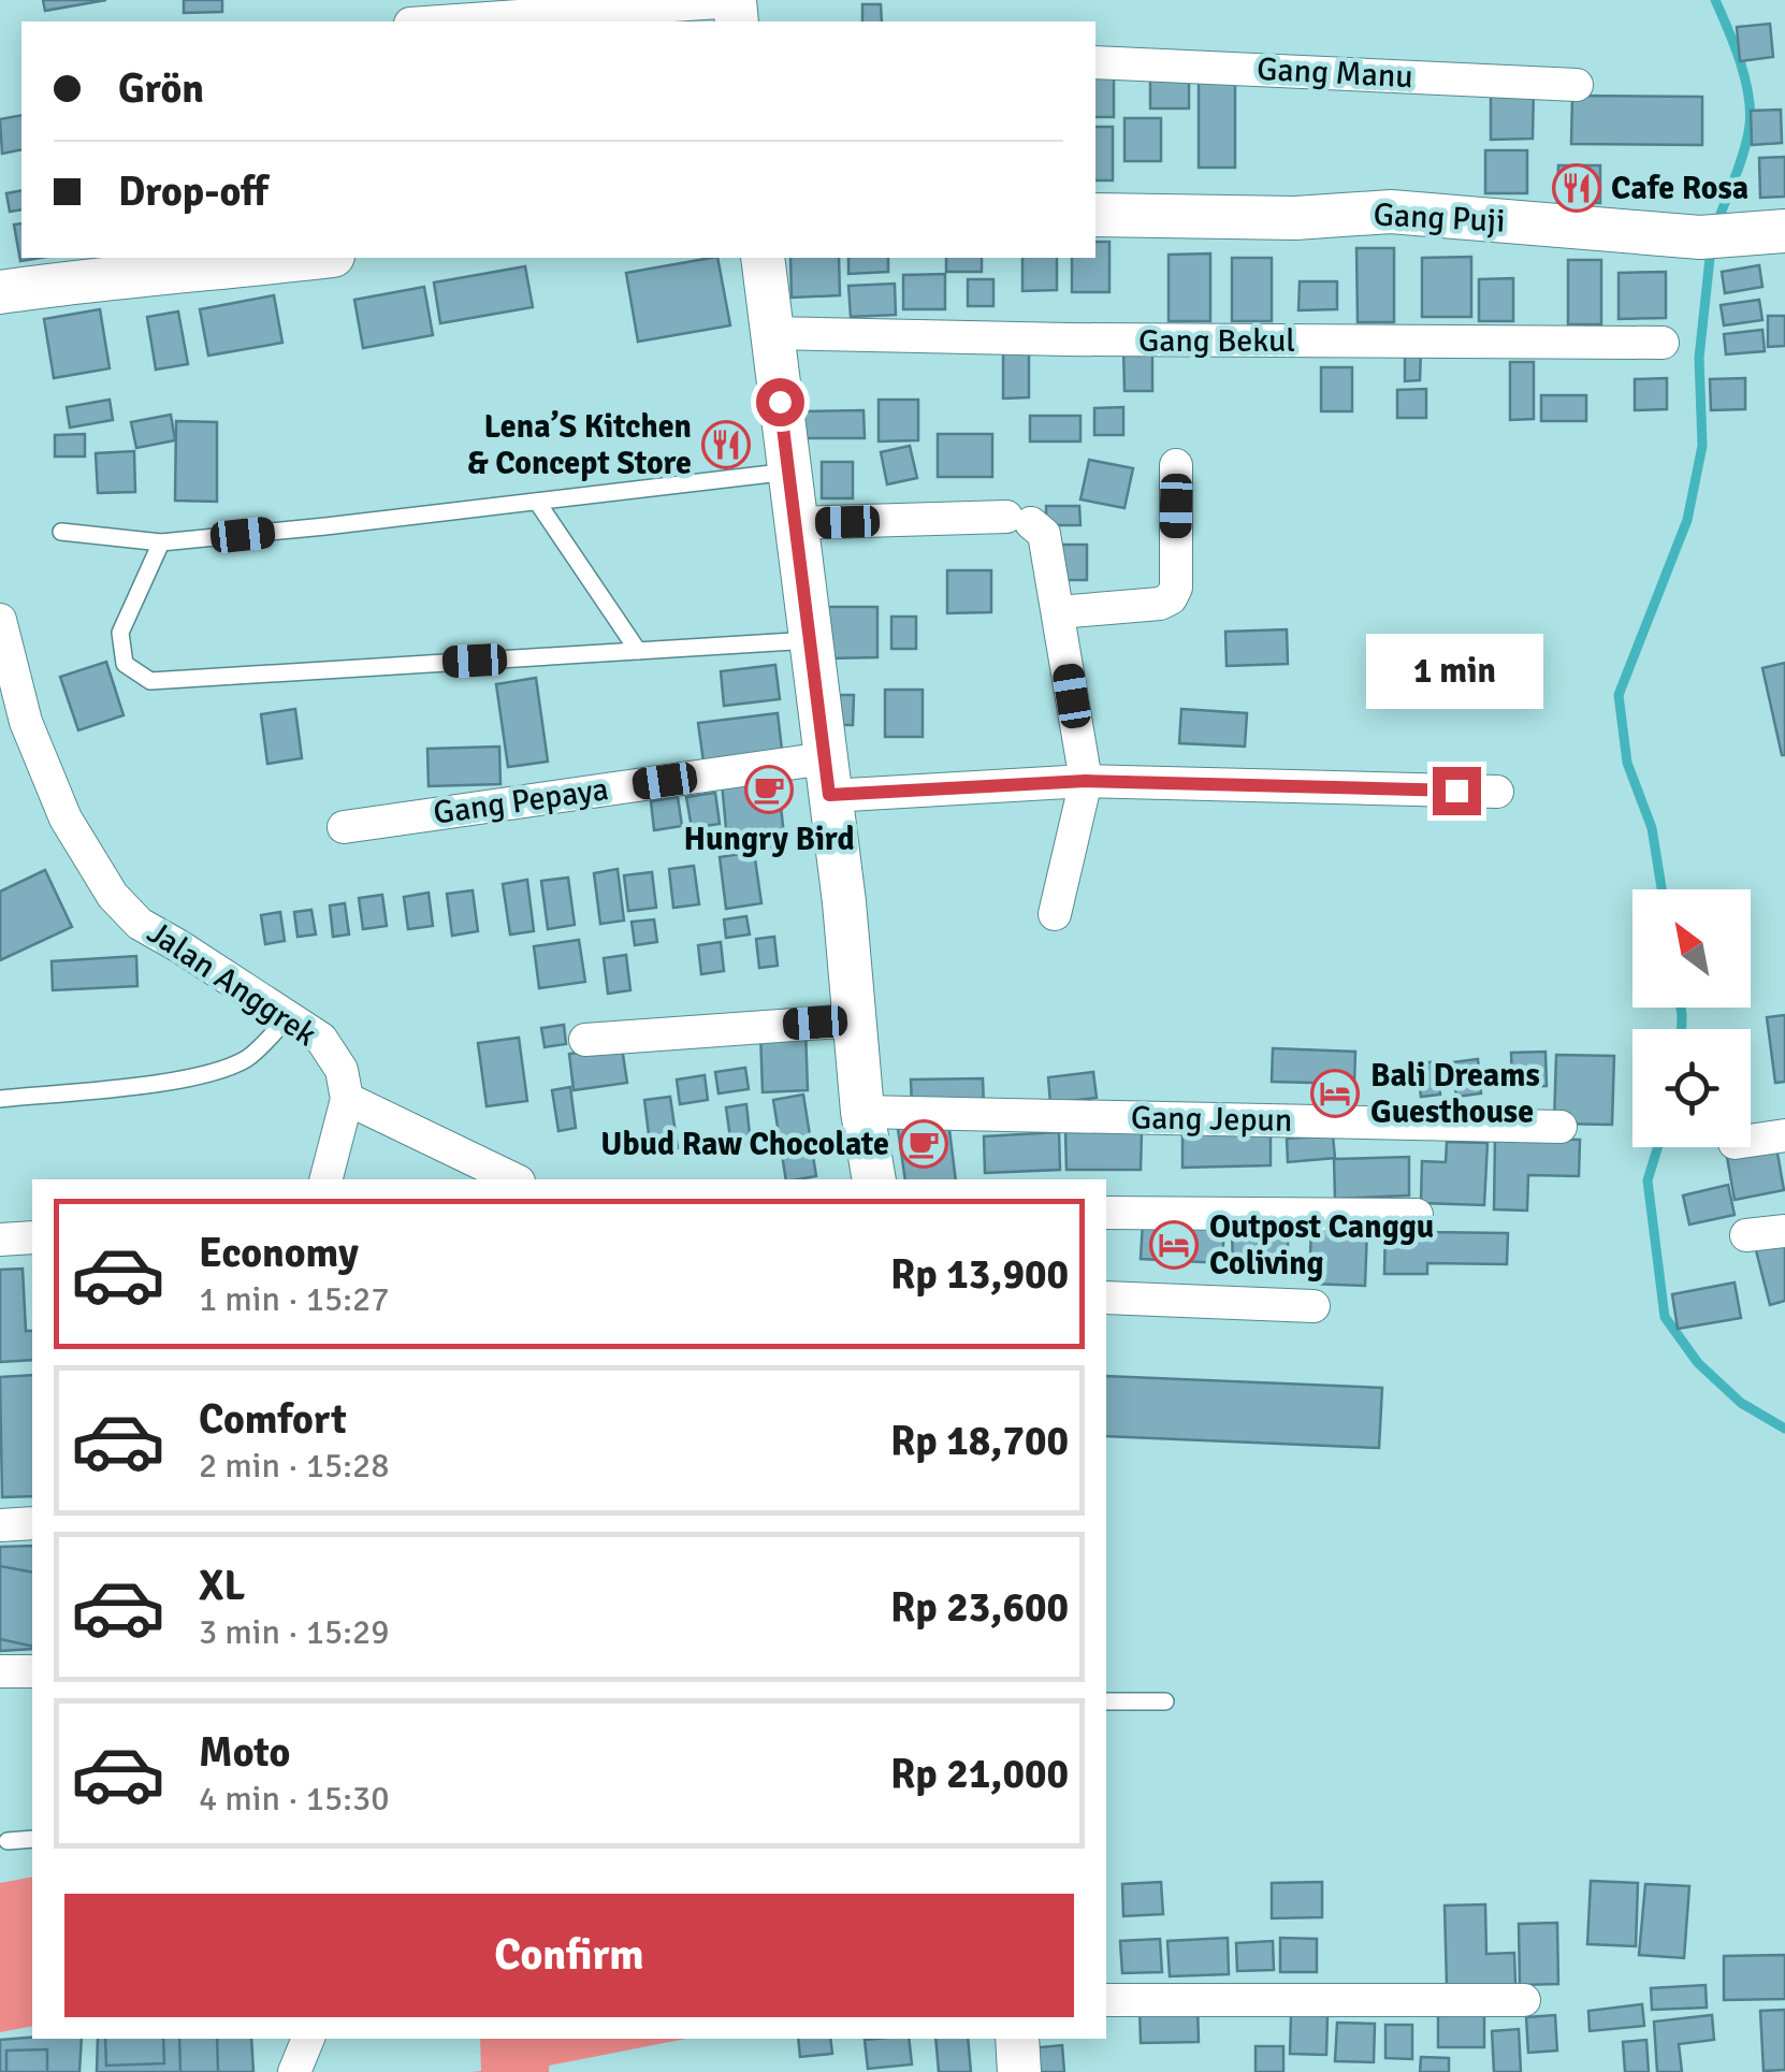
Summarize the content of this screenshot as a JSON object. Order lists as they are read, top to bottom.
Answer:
{
  "streets": {
    "street": [
      "Gang Manu",
      "Gang Puji",
      "Gang Bekul",
      "Gang Pepaya",
      "Jalan Anggrek",
      "Gang Jepun"
    ]
  },
  "places": {
    "restaurant": ["Cafe Rosa", "Lena’S Kitchen & Concept Store"],
    "cafe": ["Hungry Bird", "Ubud Raw Chocolate"],
    "hotel": ["Bali Dreams Guesthouse", "Outpost Canggu Coliving"]
  },
  "north": "top left",
  "page": {
    "banner": ["Grön", "Drop-off"],
    "bubble": "1 min",
    "list": [
      {
        "name": "Economy",
        "note": "1 min · 15:27",
        "value": "Rp 13,900"
      },
      {
        "name": "Comfort",
        "note": "2 min · 15:28",
        "value": "Rp 18,700"
      },
      {
        "name": "XL",
        "note": "3 min · 15:29",
        "value": "Rp 23,600"
      },
      {
        "name": "Moto",
        "note": "4 min · 15:30",
        "value": "Rp 21,000"
      }
    ],
    "buttons": "Confirm"
  }
}
